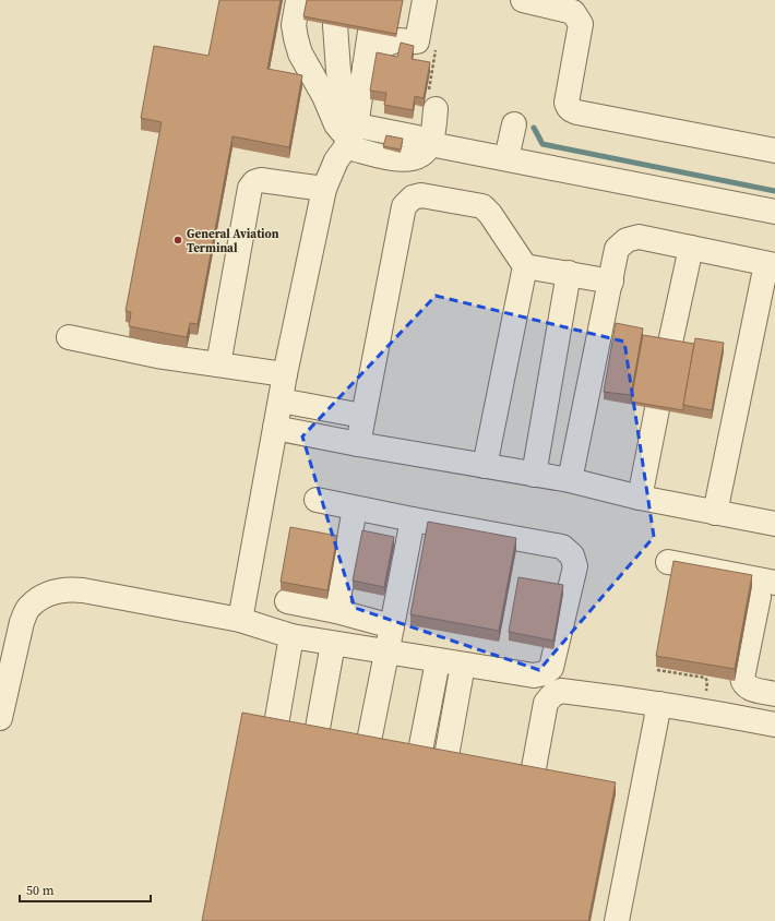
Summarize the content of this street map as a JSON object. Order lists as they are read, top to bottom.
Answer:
{
  "places": ["General Aviation Terminal"],
  "scale_bar": "50 m"
}
